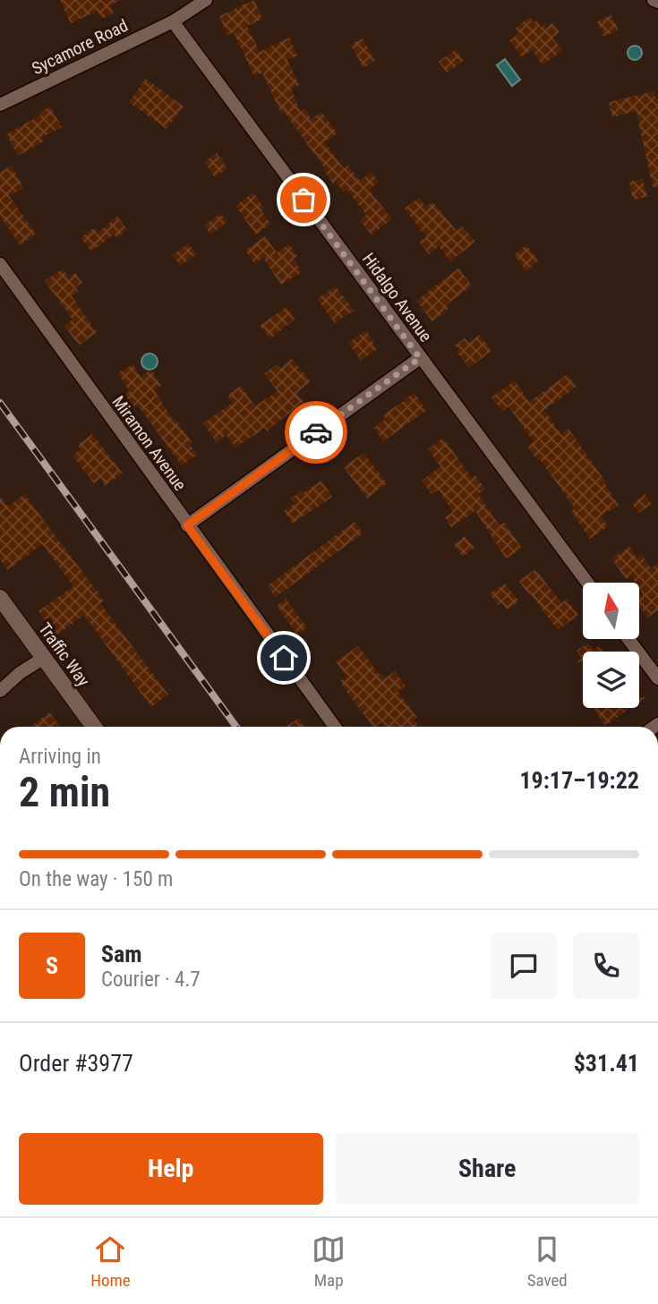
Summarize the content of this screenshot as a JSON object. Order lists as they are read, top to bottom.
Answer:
{
  "streets": {
    "street": [
      "Sycamore Road",
      "Hidalgo Avenue",
      "Miramon Avenue",
      "Traffic Way"
    ]
  },
  "crossings": [
    ["Sycamore Road", "Hidalgo Avenue"]
  ],
  "north": "top",
  "page": {
    "heading": ["2 min", "Arriving in", "19:17–19:22"],
    "panel": [
      "Sam",
      "Courier · 4.7",
      "Order #3977",
      "$31.41"
    ],
    "bar": "On the way · 150 m",
    "round": "S",
    "buttons": ["Help", "Share"],
    "tabs": ["Home", "Map", "Saved"]
  }
}
